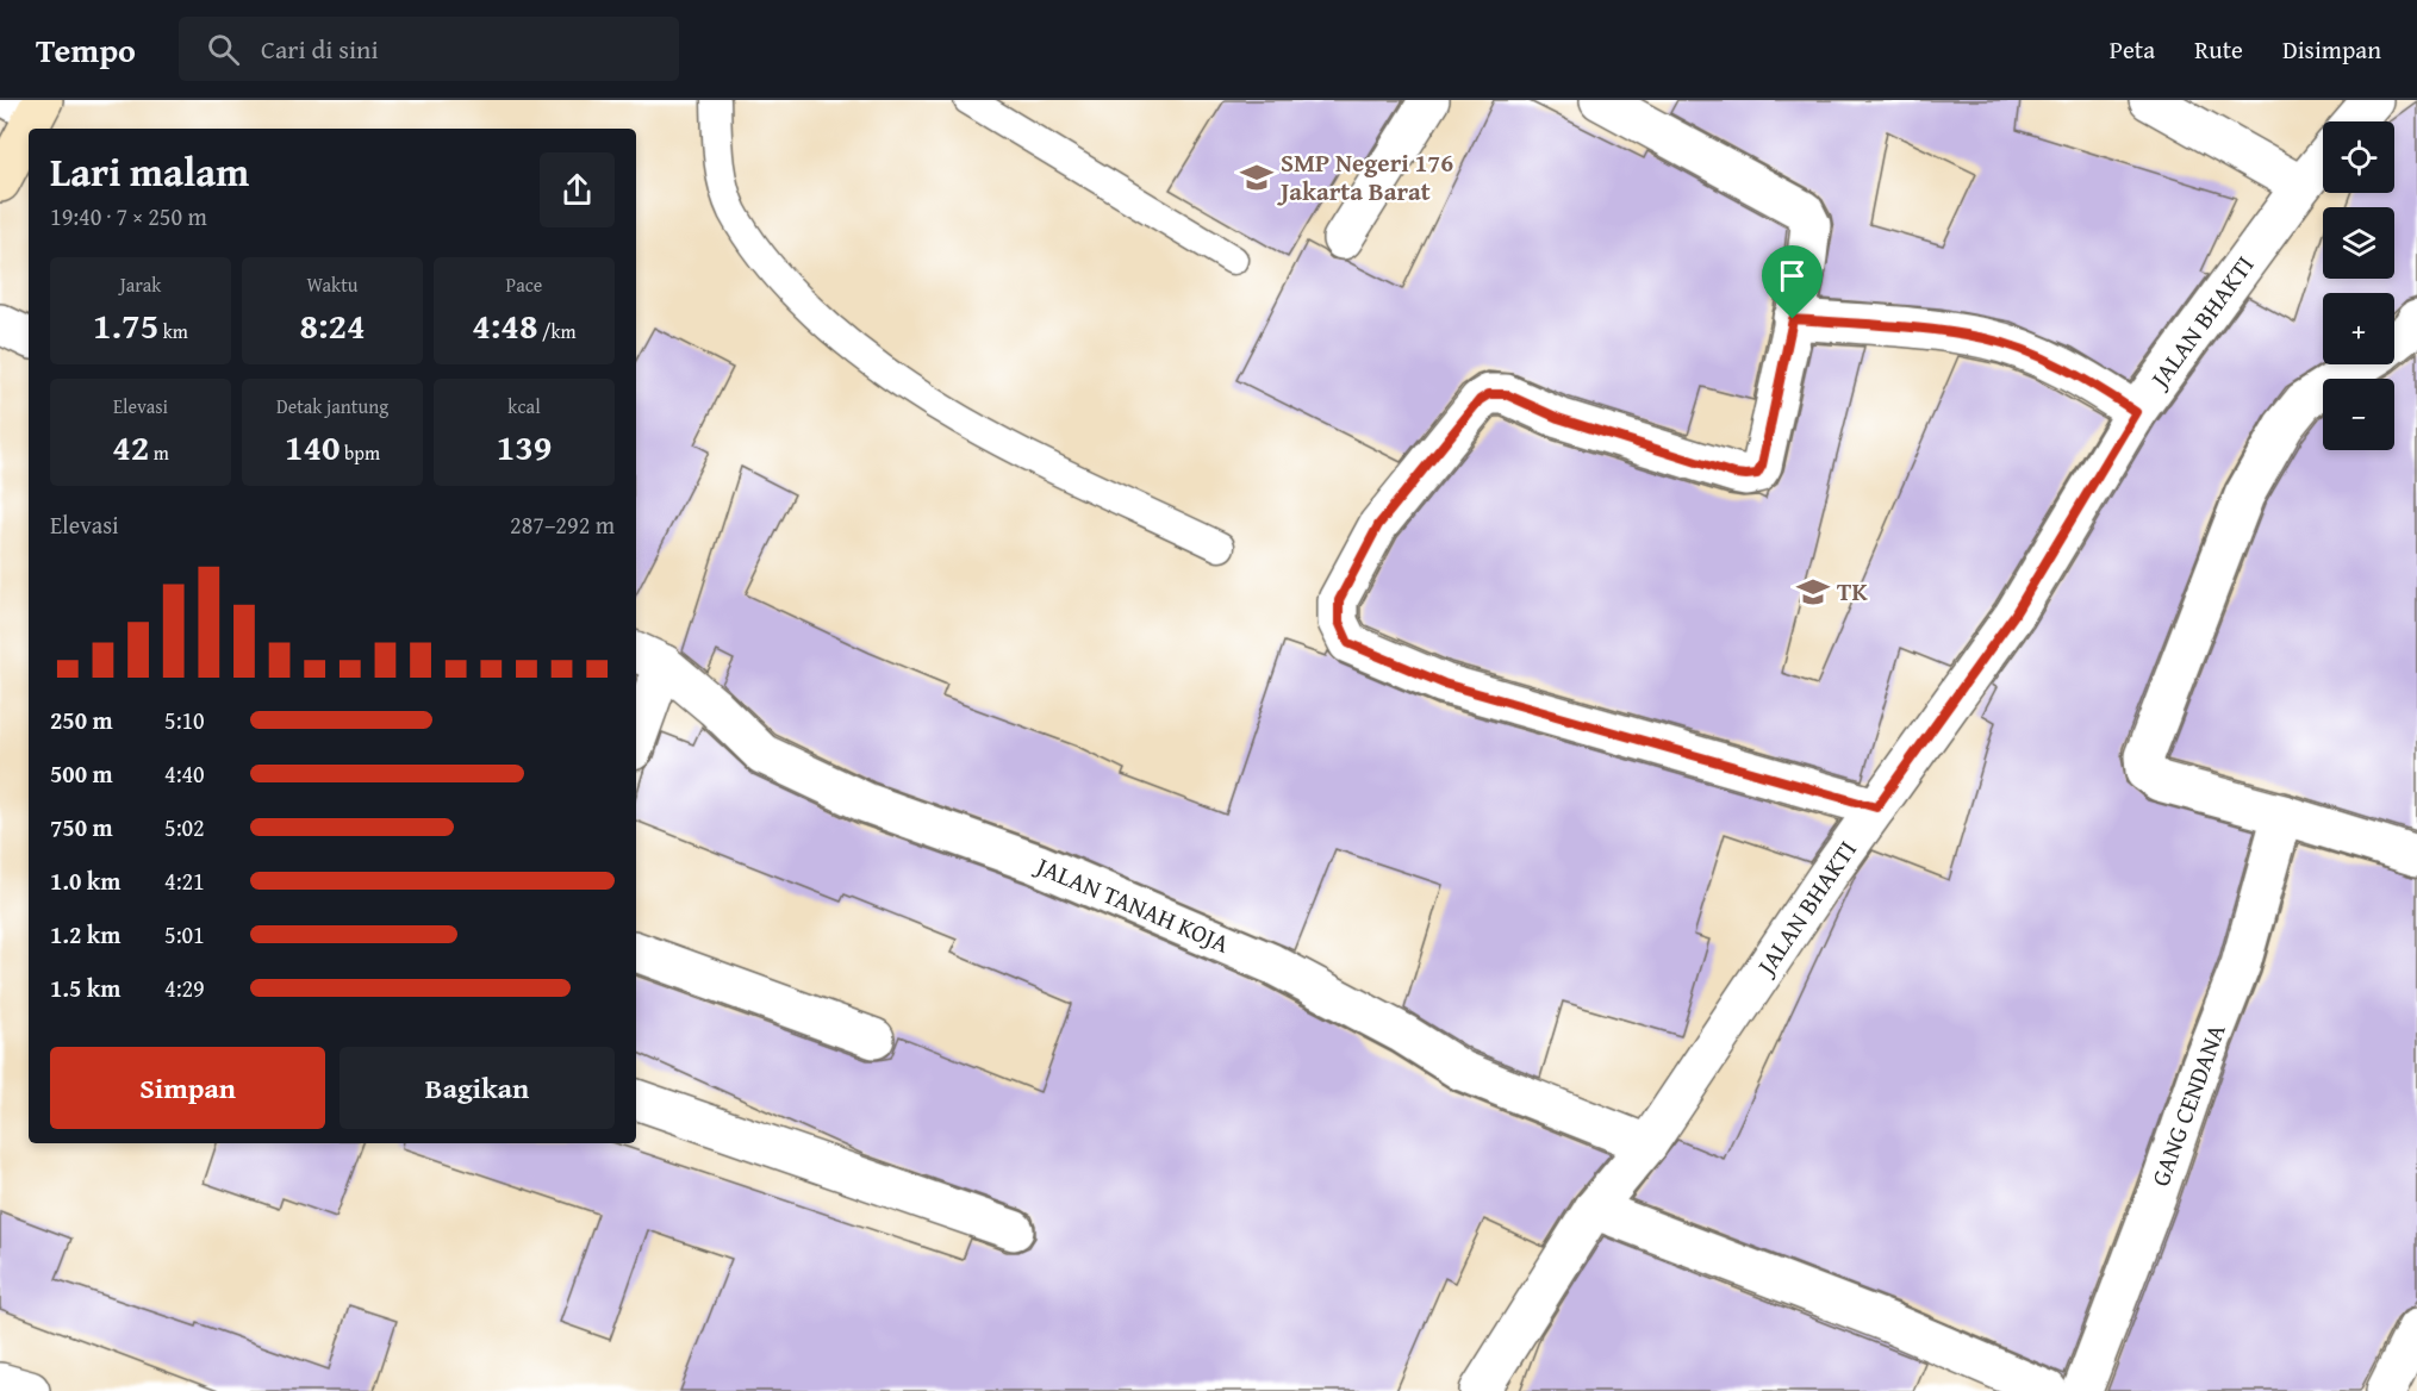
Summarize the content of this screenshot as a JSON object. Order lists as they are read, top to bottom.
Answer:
{
  "streets": {
    "street": ["JALAN BHAKTI", "JALAN TANAH KOJA", "GANG CENDANA"]
  },
  "crossings": [
    ["JALAN BHAKTI", "JALAN TANAH KOJA"]
  ],
  "places": {
    "school or university": ["SMP Negeri 176 Jakarta Barat", "TK"]
  },
  "page": {
    "header": "Tempo",
    "search": "Cari di sini",
    "nav": ["Peta", "Rute", "Disimpan"],
    "map_buttons": ["+", "−"],
    "heading": ["Lari malam", "19:40 · 7 × 250 m"],
    "stats": [
      ["Jarak", "1.75 km"],
      ["Waktu", "8:24"],
      ["Pace", "4:48 /km"],
      ["Elevasi", "42 m"],
      ["Detak jantung", "140 bpm"],
      ["kcal", "139"]
    ],
    "chart": ["Elevasi", "287–292 m"],
    "list": [
      {
        "name": "250 m",
        "note": "5:10"
      },
      {
        "name": "500 m",
        "note": "4:40"
      },
      {
        "name": "750 m",
        "note": "5:02"
      },
      {
        "name": "1.0 km",
        "note": "4:21"
      },
      {
        "name": "1.2 km",
        "note": "5:01"
      },
      {
        "name": "1.5 km",
        "note": "4:29"
      }
    ],
    "buttons": ["Simpan", "Bagikan"]
  }
}
